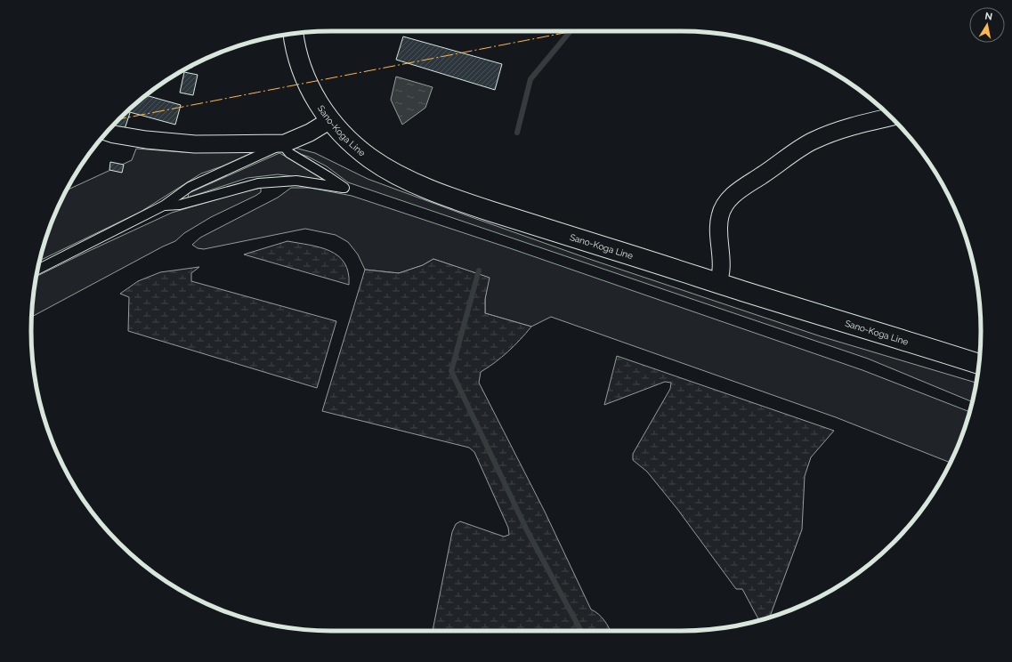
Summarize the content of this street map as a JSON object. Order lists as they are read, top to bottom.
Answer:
{
  "streets": {
    "main road": ["Sano-Koga Line"]
  },
  "north": "top"
}
